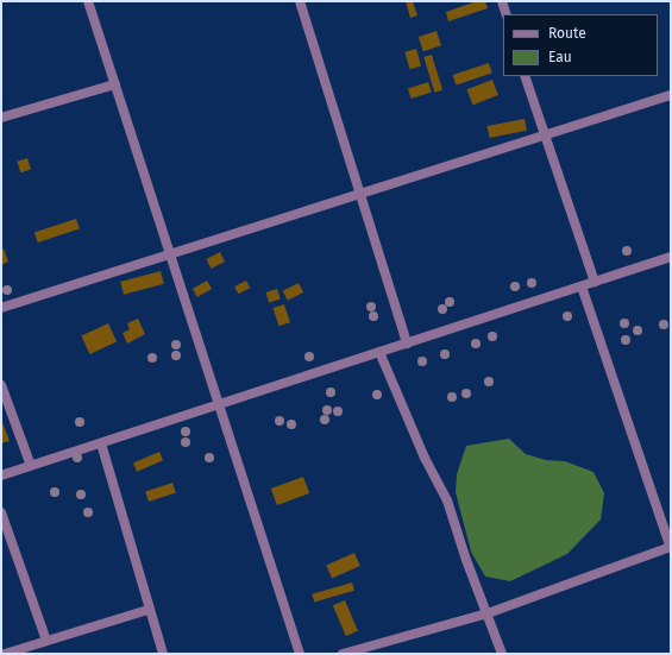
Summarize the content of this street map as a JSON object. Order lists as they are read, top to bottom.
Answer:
{
  "legend": ["Route", "Eau"]
}
